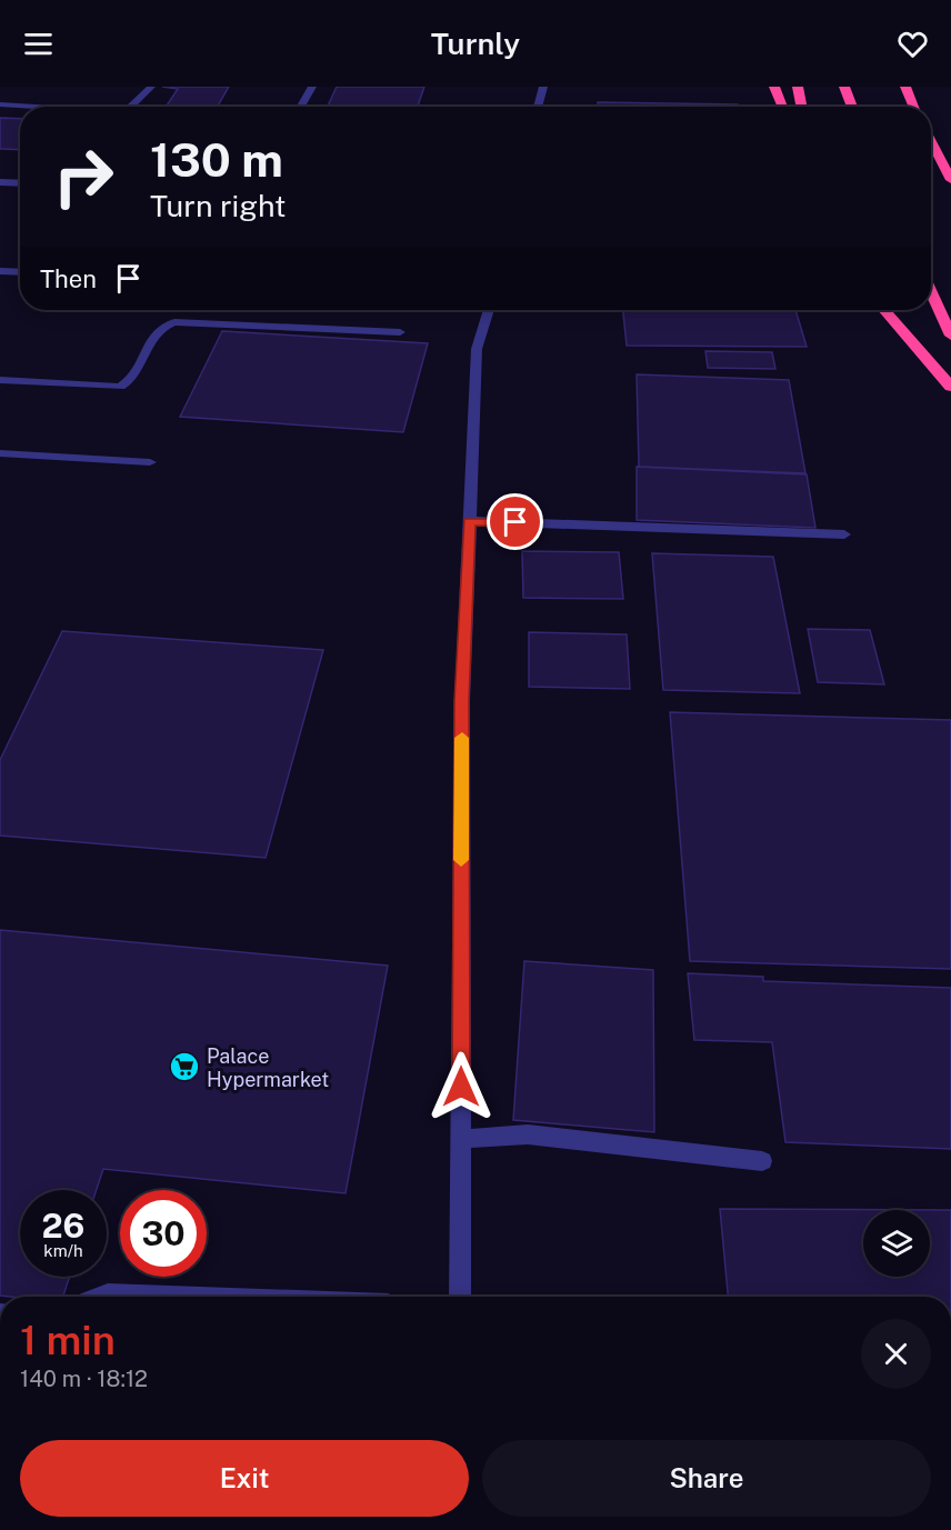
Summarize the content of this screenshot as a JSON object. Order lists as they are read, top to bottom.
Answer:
{
  "places": {
    "supermarket": ["Palace Hypermarket"]
  },
  "page": {
    "header": "Turnly",
    "turn": ["130 m", "Turn right"],
    "then": "Then",
    "speed": "26 km/h",
    "limit": "30",
    "heading": ["1 min", "140 m · 18:12"],
    "buttons": ["Exit", "Share"]
  }
}
